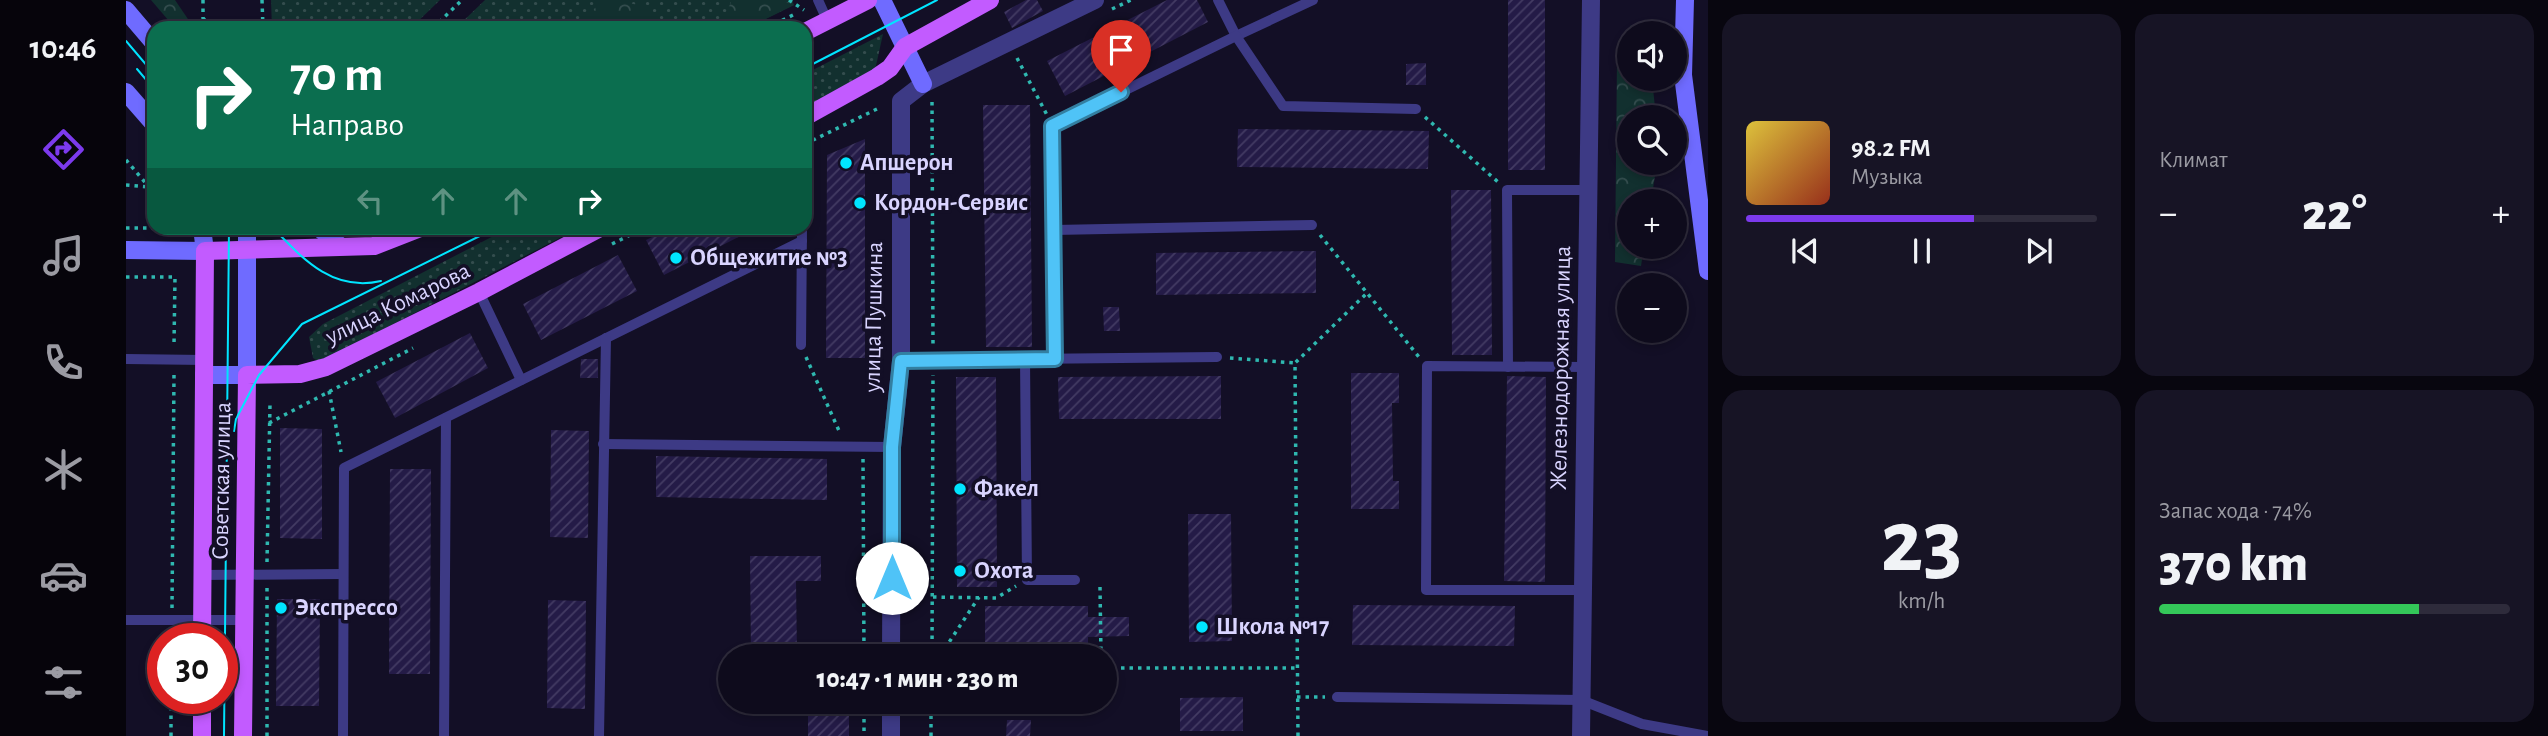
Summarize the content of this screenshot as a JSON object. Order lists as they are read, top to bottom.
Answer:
{
  "streets": {
    "main road": ["улица Комарова", "Советская улица"],
    "street": ["улица Пушкина", "Железнодорожная улица"]
  },
  "crossings": [
    ["улица Комарова", "Советская улица"]
  ],
  "places": [
    "Апшерон",
    "Кордон-Сервис",
    "Общежитие №3",
    "Факел",
    "Охота",
    "Экспрессо",
    "Школа №17"
  ],
  "page": {
    "tabs": "10:46",
    "tile": [
      "Климат",
      ["23", "km/h"],
      ["Запас хода · 74%", "370 km"]
    ],
    "map_buttons": ["+", "−"],
    "turn": ["70 m", "Направо"],
    "song": ["98.2 FM", "Музыка"],
    "heat": ["−", "22°", "+"],
    "limit": "30",
    "trip": "10:47 · 1 мин · 230 m"
  }
}
